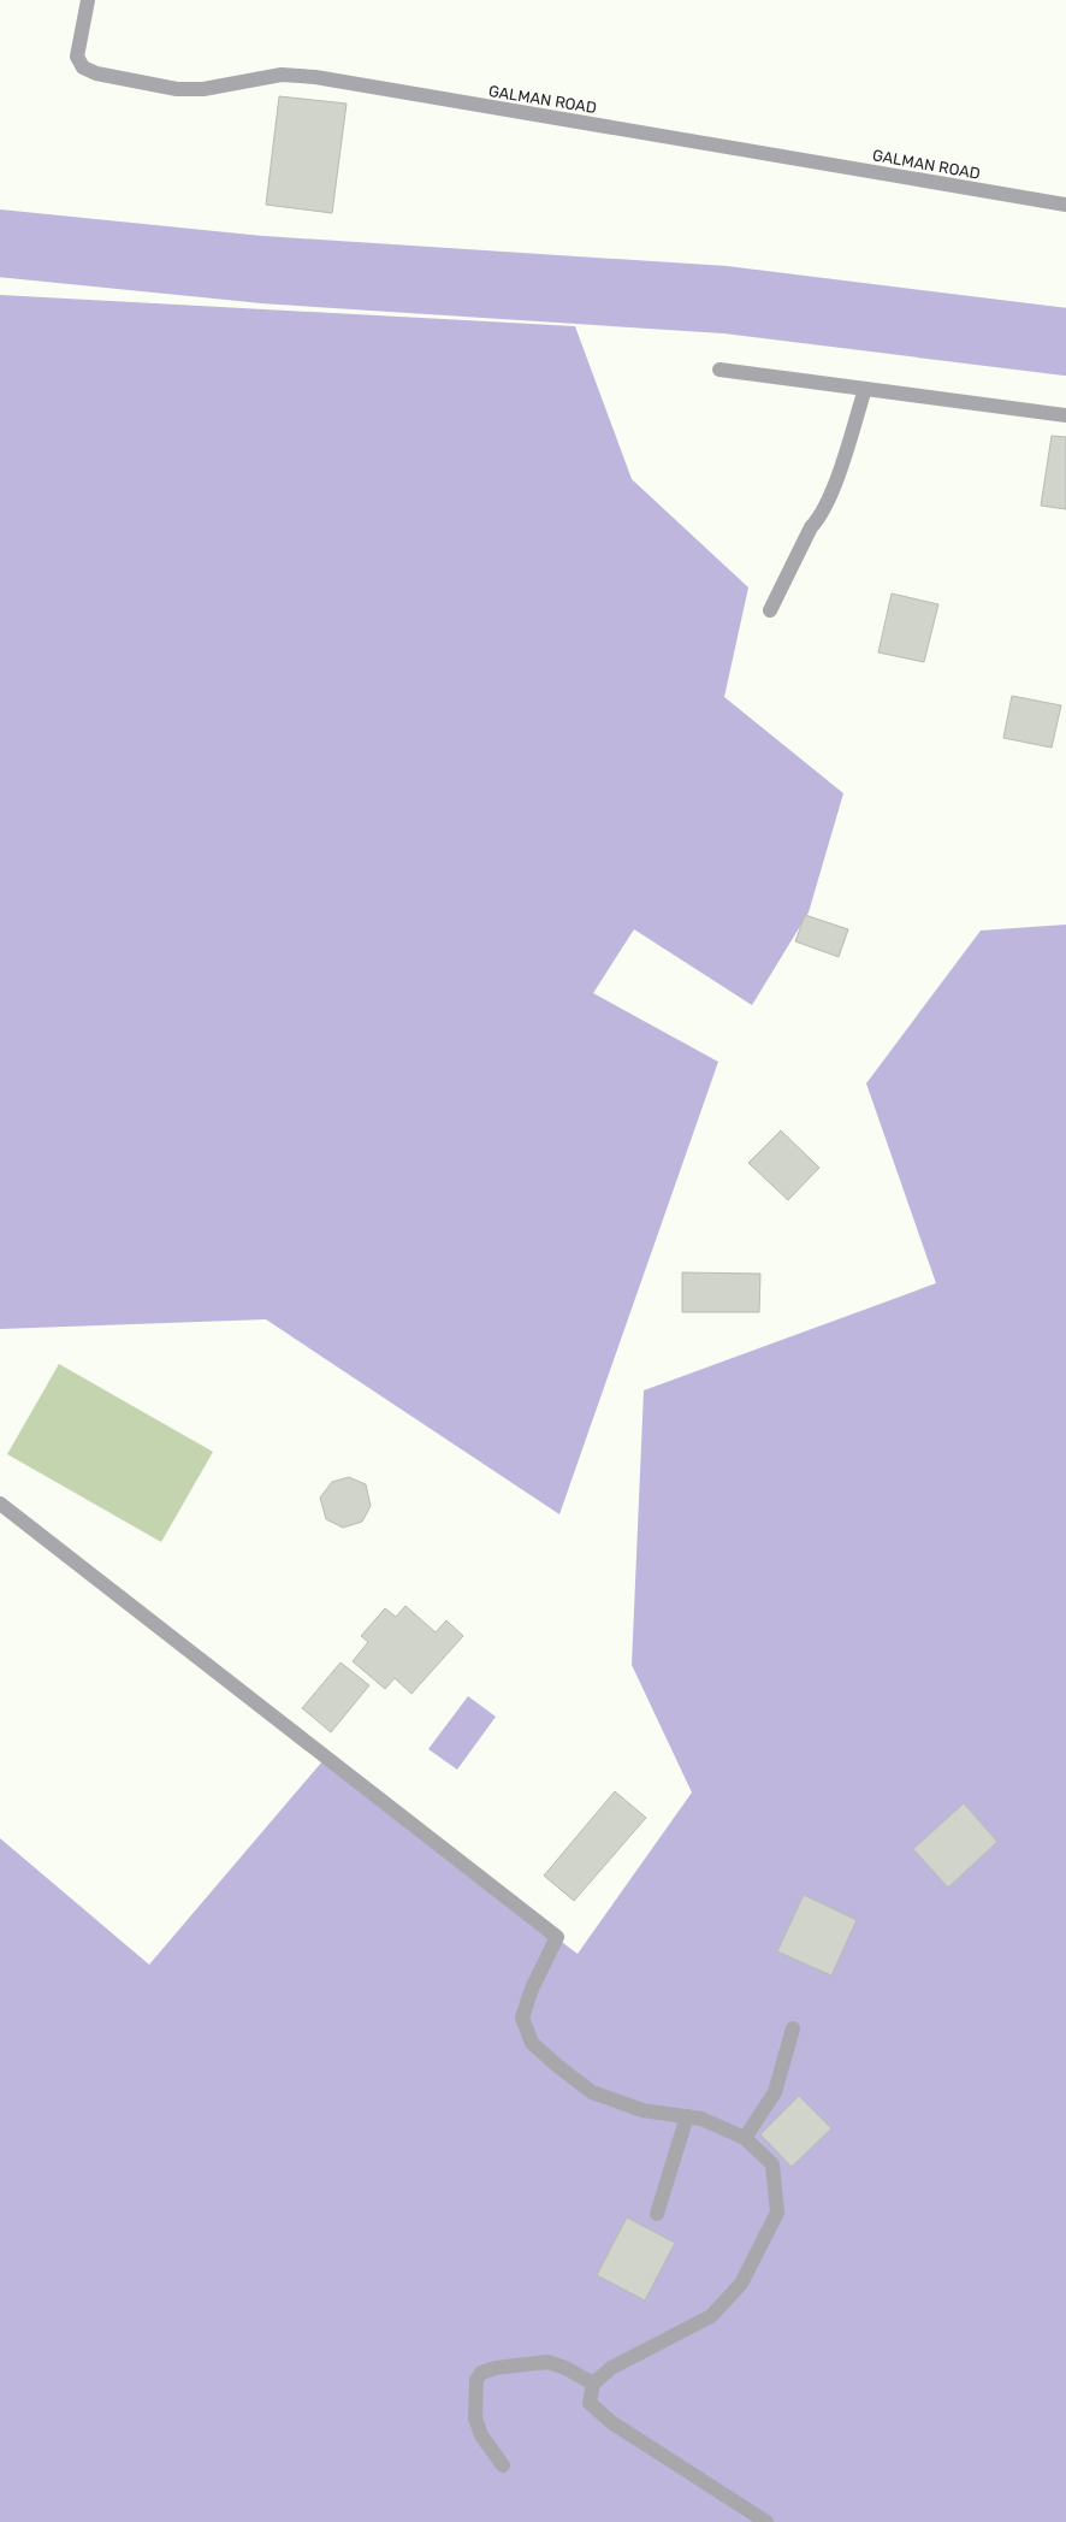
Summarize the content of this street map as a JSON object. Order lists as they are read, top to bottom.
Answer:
{
  "streets": {
    "street": ["GALMAN ROAD"]
  }
}
